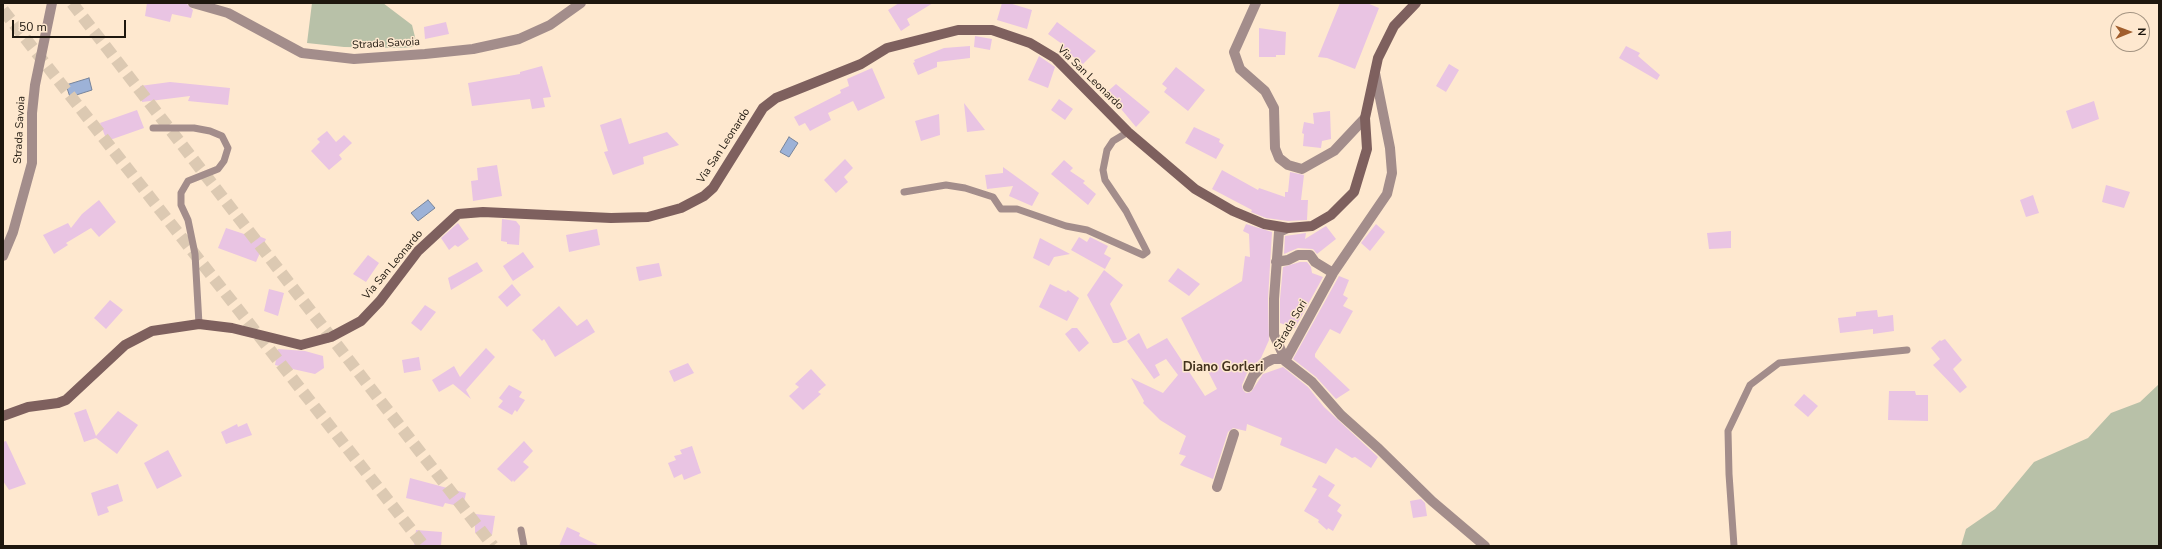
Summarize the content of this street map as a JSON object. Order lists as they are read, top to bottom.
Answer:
{
  "streets": {
    "main road": ["Via San Leonardo"],
    "street": ["Strada Savoia", "Strada Sori"]
  },
  "crossings": [
    ["Via San Leonardo", "Strada Sori"]
  ],
  "districts": ["Diano Gorleri"],
  "scale_bar": "50 m",
  "north": "right"
}
